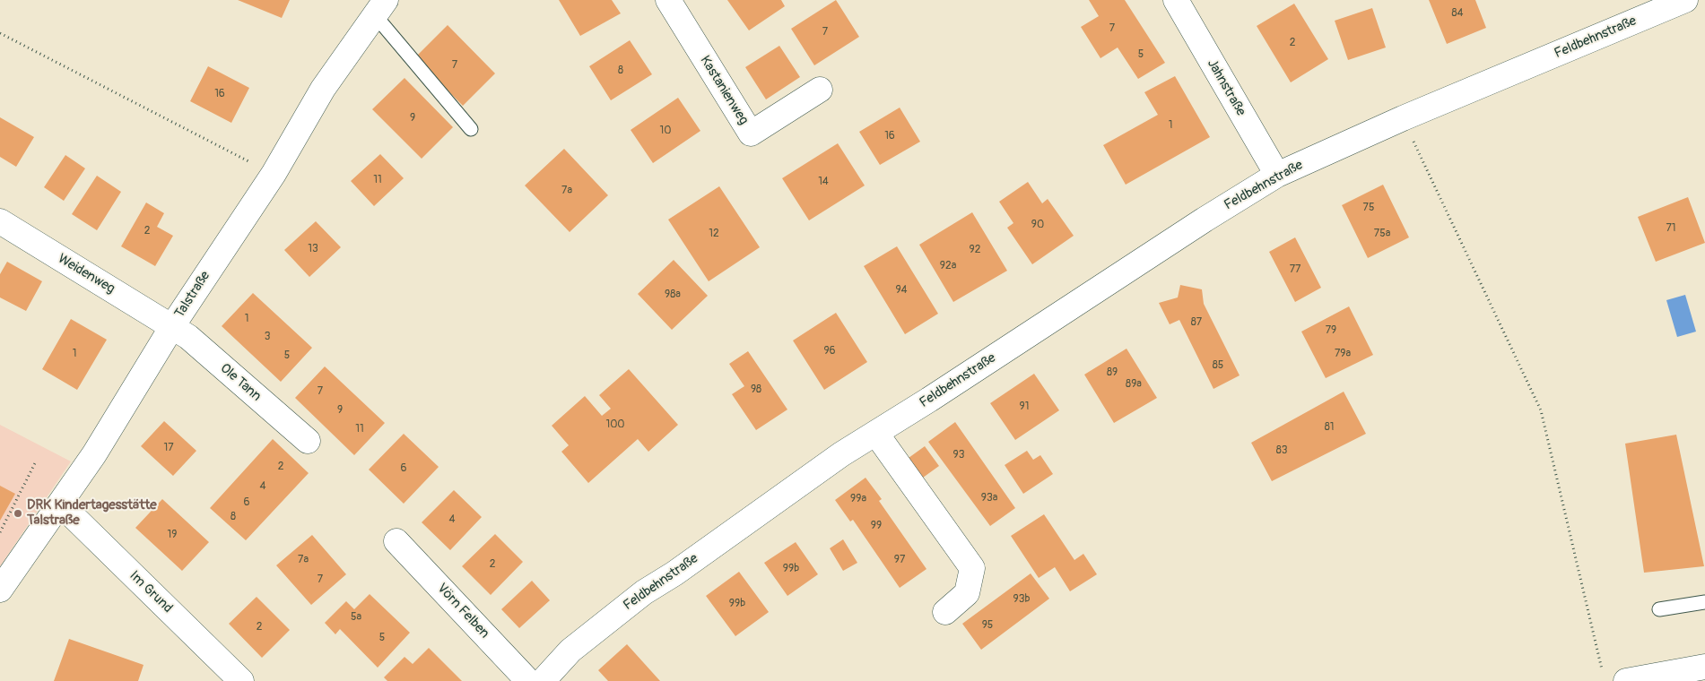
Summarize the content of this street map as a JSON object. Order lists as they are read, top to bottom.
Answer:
{
  "streets": {
    "street": [
      "Feldbehnstraße",
      "Jahnstraße",
      "Kastanienweg",
      "Weidenweg",
      "Talstraße",
      "Ole Tann",
      "Im Grund",
      "Vörn Felben"
    ]
  },
  "crossings": [
    ["Feldbehnstraße", "Jahnstraße"],
    ["Weidenweg", "Talstraße"],
    ["Weidenweg", "Ole Tann"],
    ["Talstraße", "Ole Tann"],
    ["Talstraße", "Im Grund"]
  ],
  "places": ["DRK Kindertagesstätte Talstraße"],
  "house_numbers": [
    "84",
    "7",
    "7",
    "2",
    "5",
    "7",
    "8",
    "16",
    "9",
    "1",
    "10",
    "16",
    "11",
    "14",
    "7a",
    "75",
    "90",
    "71",
    "2",
    "12",
    "75a",
    "13",
    "92",
    "92a",
    "77",
    "94",
    "98a",
    "1",
    "87",
    "79",
    "3",
    "96",
    "1",
    "79a",
    "5",
    "85",
    "89",
    "89a",
    "98",
    "7",
    "91",
    "9",
    "100",
    "81",
    "11",
    "17",
    "83",
    "93",
    "2",
    "6",
    "4",
    "93a",
    "99a",
    "6",
    "8",
    "4",
    "99",
    "19",
    "7a",
    "97",
    "2",
    "99b",
    "7",
    "93b",
    "99b",
    "5a",
    "95",
    "2",
    "5"
  ]
}
